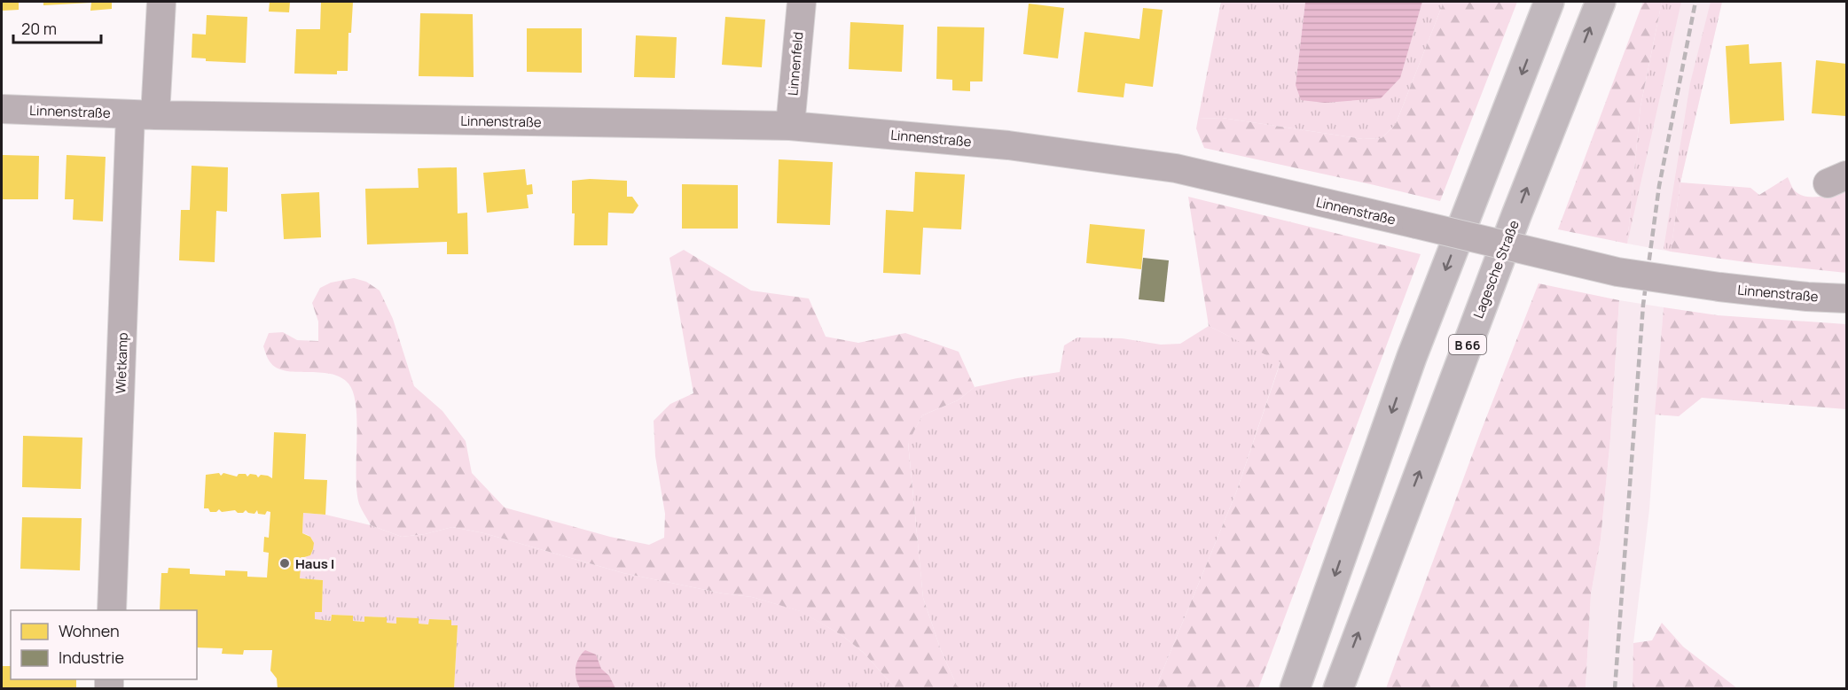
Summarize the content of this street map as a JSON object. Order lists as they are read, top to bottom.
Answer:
{
  "streets": {
    "highway": ["Lagesche Straße", "B 66"],
    "street": ["Linnenfeld", "Linnenstraße", "Wietkamp"]
  },
  "crossings": [
    ["Linnenfeld", "Linnenstraße"],
    ["Linnenstraße", "Wietkamp"]
  ],
  "places": ["Haus I"],
  "legend": ["Wohnen", "Industrie"],
  "scale_bar": "20 m"
}
